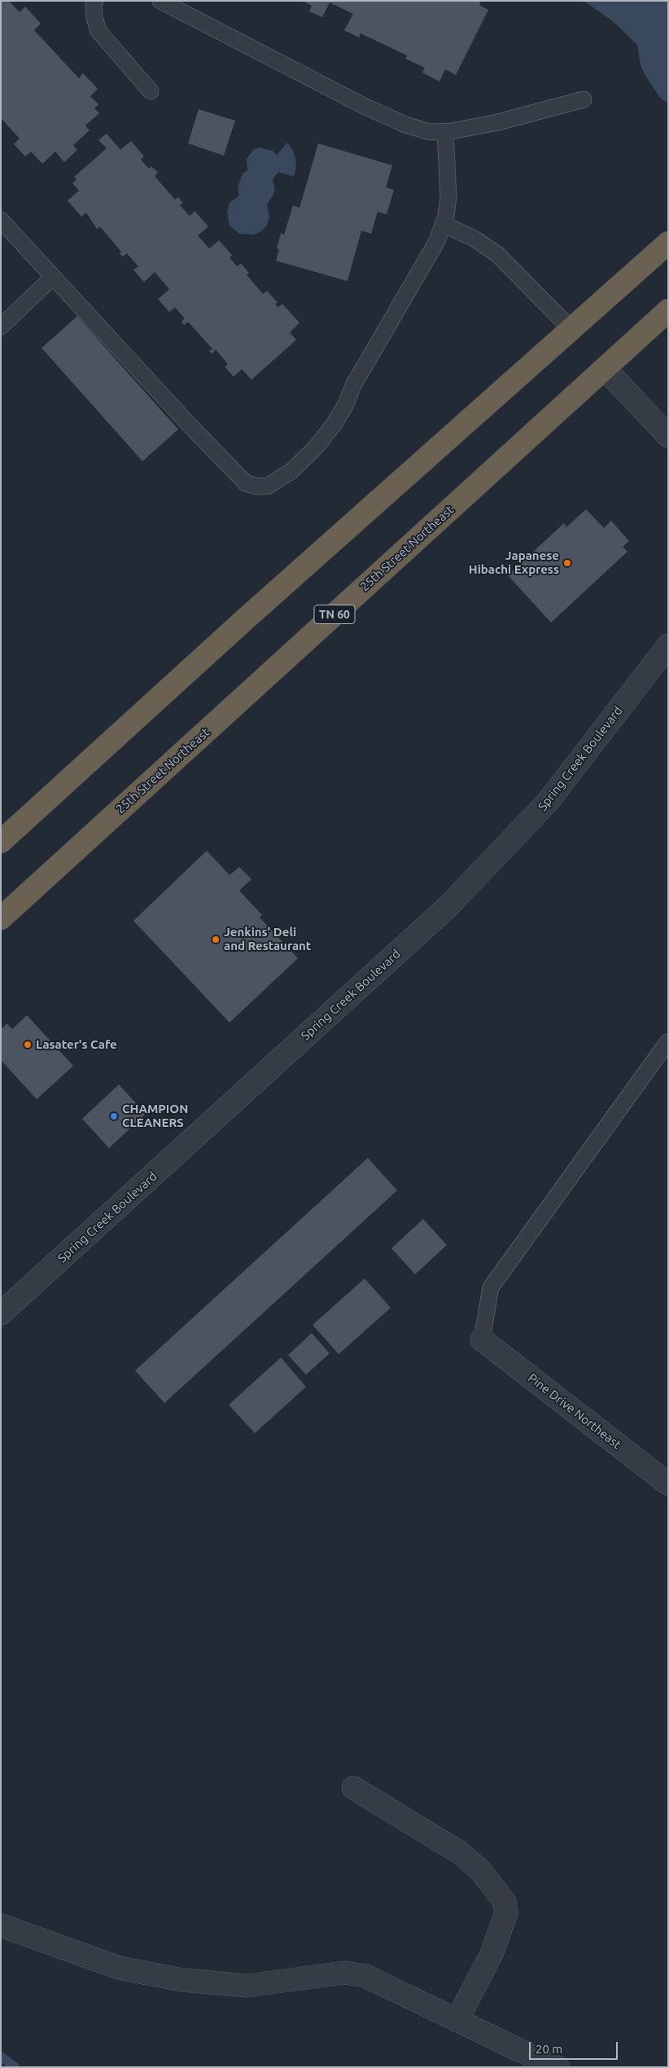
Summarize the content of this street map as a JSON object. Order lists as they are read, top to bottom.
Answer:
{
  "streets": {
    "highway": ["25th Street Northeast", "TN 60"],
    "street": ["Spring Creek Boulevard", "Pine Drive Northeast"]
  },
  "places": [
    "Japanese Hibachi Express",
    "Jenkins' Deli and Restaurant",
    "Lasater's Cafe",
    "CHAMPION CLEANERS"
  ],
  "scale_bar": "20 m"
}
